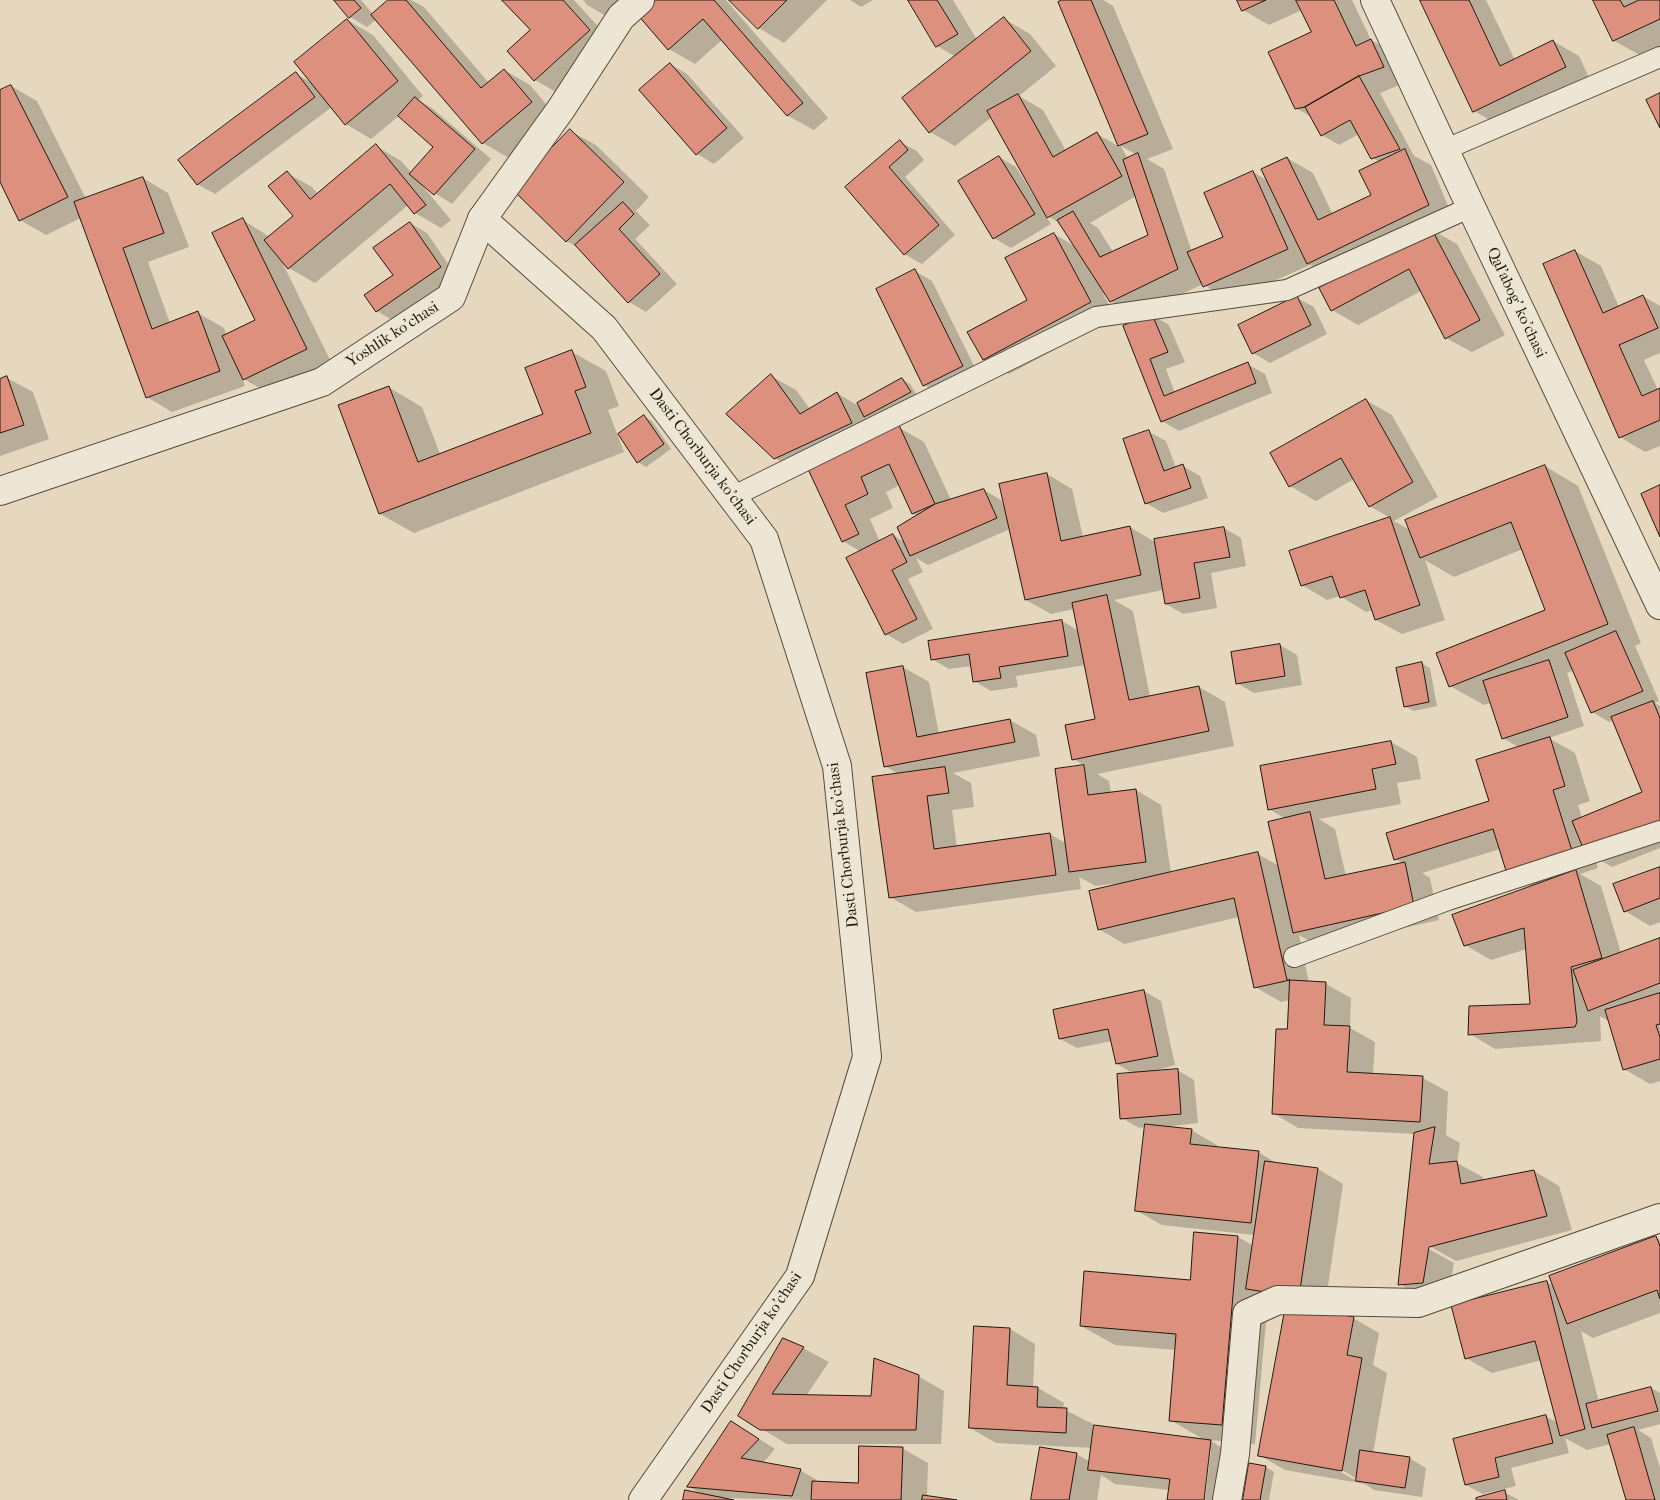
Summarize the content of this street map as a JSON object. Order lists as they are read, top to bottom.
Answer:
{
  "streets": {
    "street": ["Qal'abog' ko'chasi", "Yoshlik ko'chasi", "Dasti Chorburja ko'chasi"]
  },
  "crossings": [
    ["Yoshlik ko'chasi", "Dasti Chorburja ko'chasi"]
  ]
}
